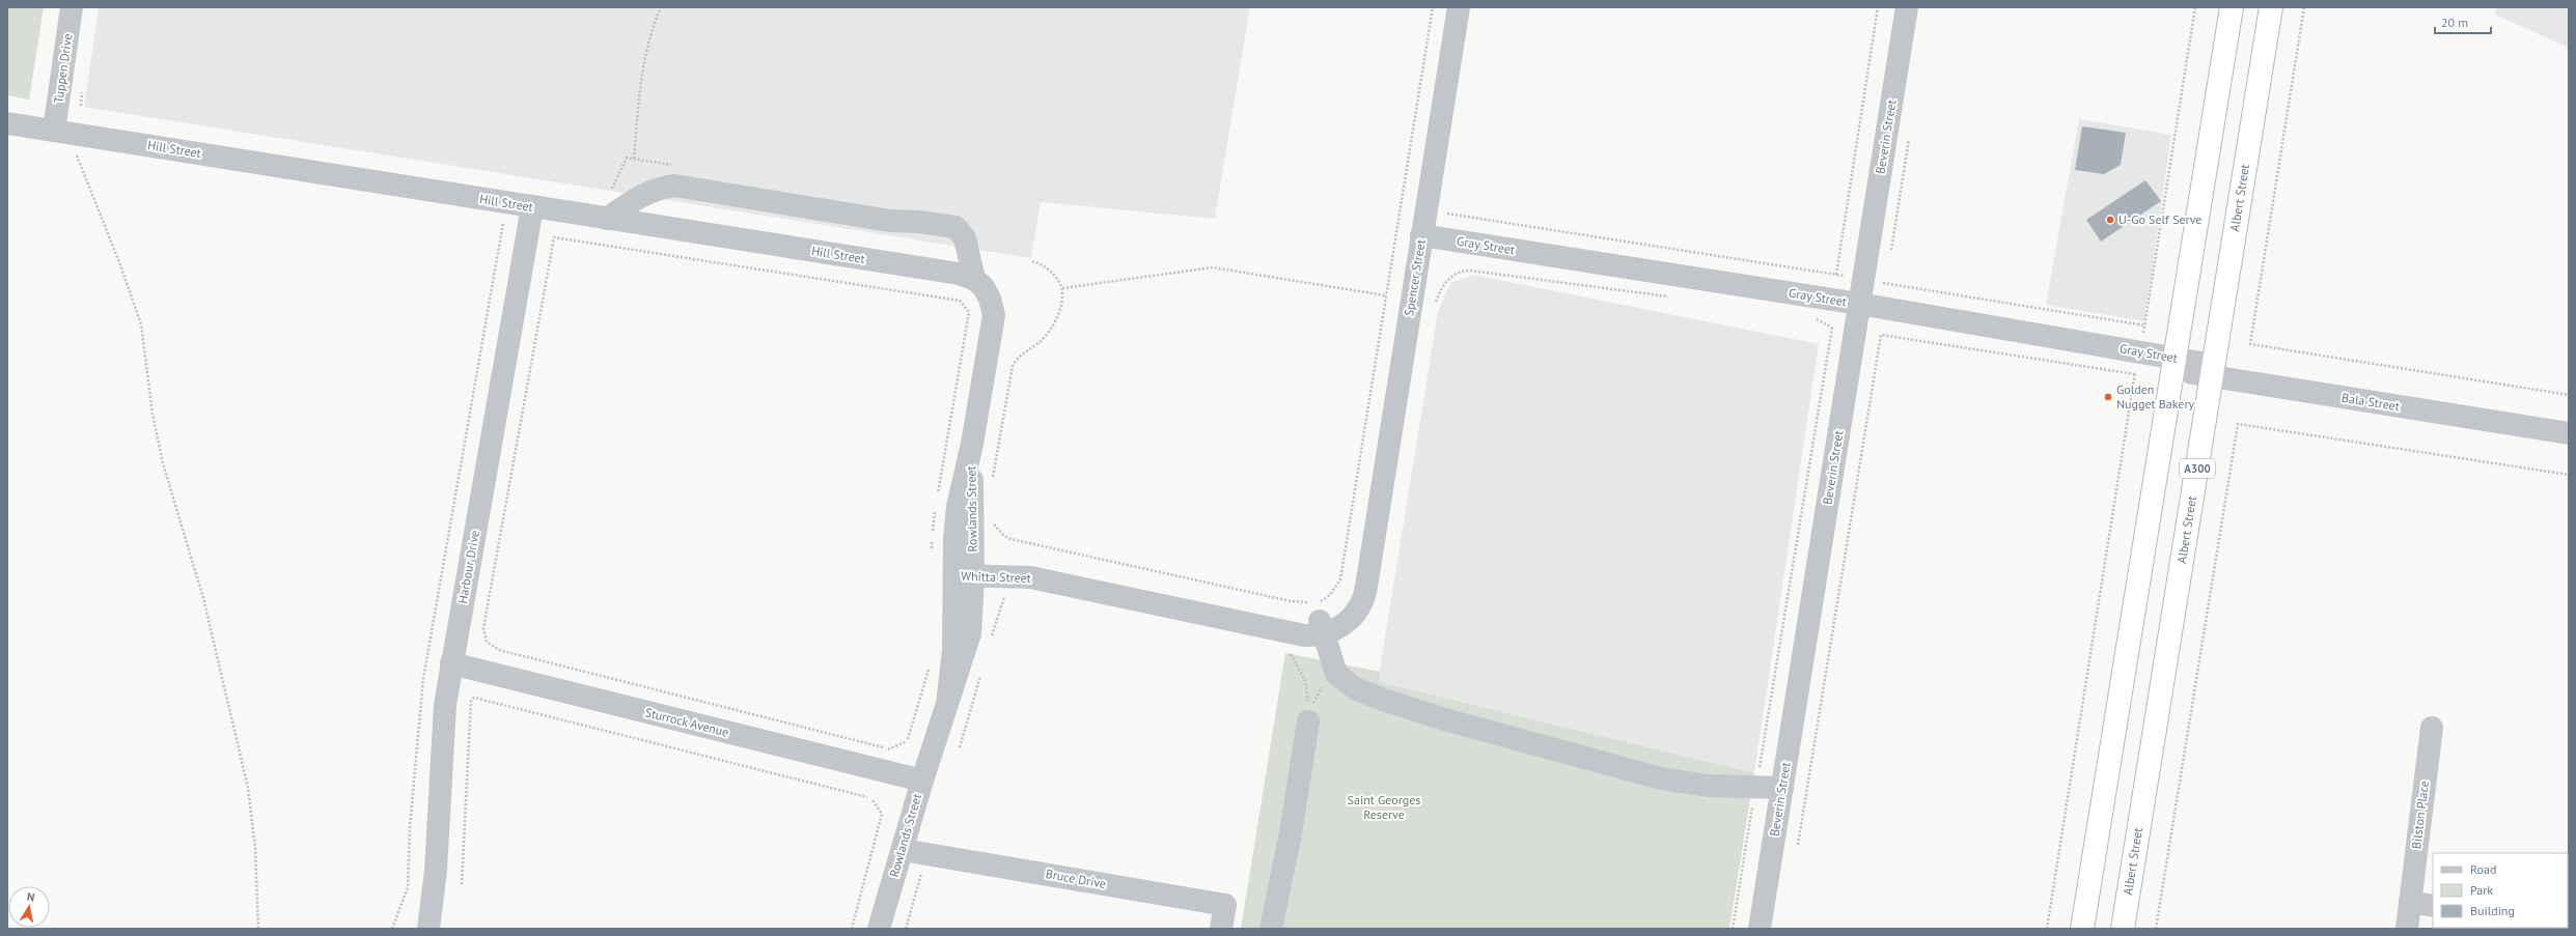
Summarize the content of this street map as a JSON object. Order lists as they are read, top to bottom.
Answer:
{
  "streets": {
    "highway": ["Albert Street", "A300"],
    "street": [
      "Tuppen Drive",
      "Beverin Street",
      "Hill Street",
      "Gray Street",
      "Spencer Street",
      "Bala Street",
      "Rowlands Street",
      "Harbour Drive",
      "Whitta Street",
      "Sturrock Avenue",
      "Bilston Place",
      "Bruce Drive"
    ]
  },
  "crossings": [
    ["Tuppen Drive", "Hill Street"],
    ["Beverin Street", "Gray Street"],
    ["Hill Street", "Rowlands Street"],
    ["Hill Street", "Harbour Drive"],
    ["Albert Street", "Gray Street"],
    ["Albert Street", "Bala Street"],
    ["Gray Street", "Spencer Street"],
    ["Gray Street", "Bala Street"],
    ["Spencer Street", "Whitta Street"],
    ["Rowlands Street", "Whitta Street"],
    ["Rowlands Street", "Sturrock Avenue"],
    ["Rowlands Street", "Bruce Drive"],
    ["Harbour Drive", "Sturrock Avenue"]
  ],
  "parks": ["Saint Georges Reserve"],
  "places": ["U-Go Self Serve", "Golden Nugget Bakery"],
  "legend": ["Road", "Park", "Building"],
  "scale_bar": "20 m",
  "north": "top"
}
